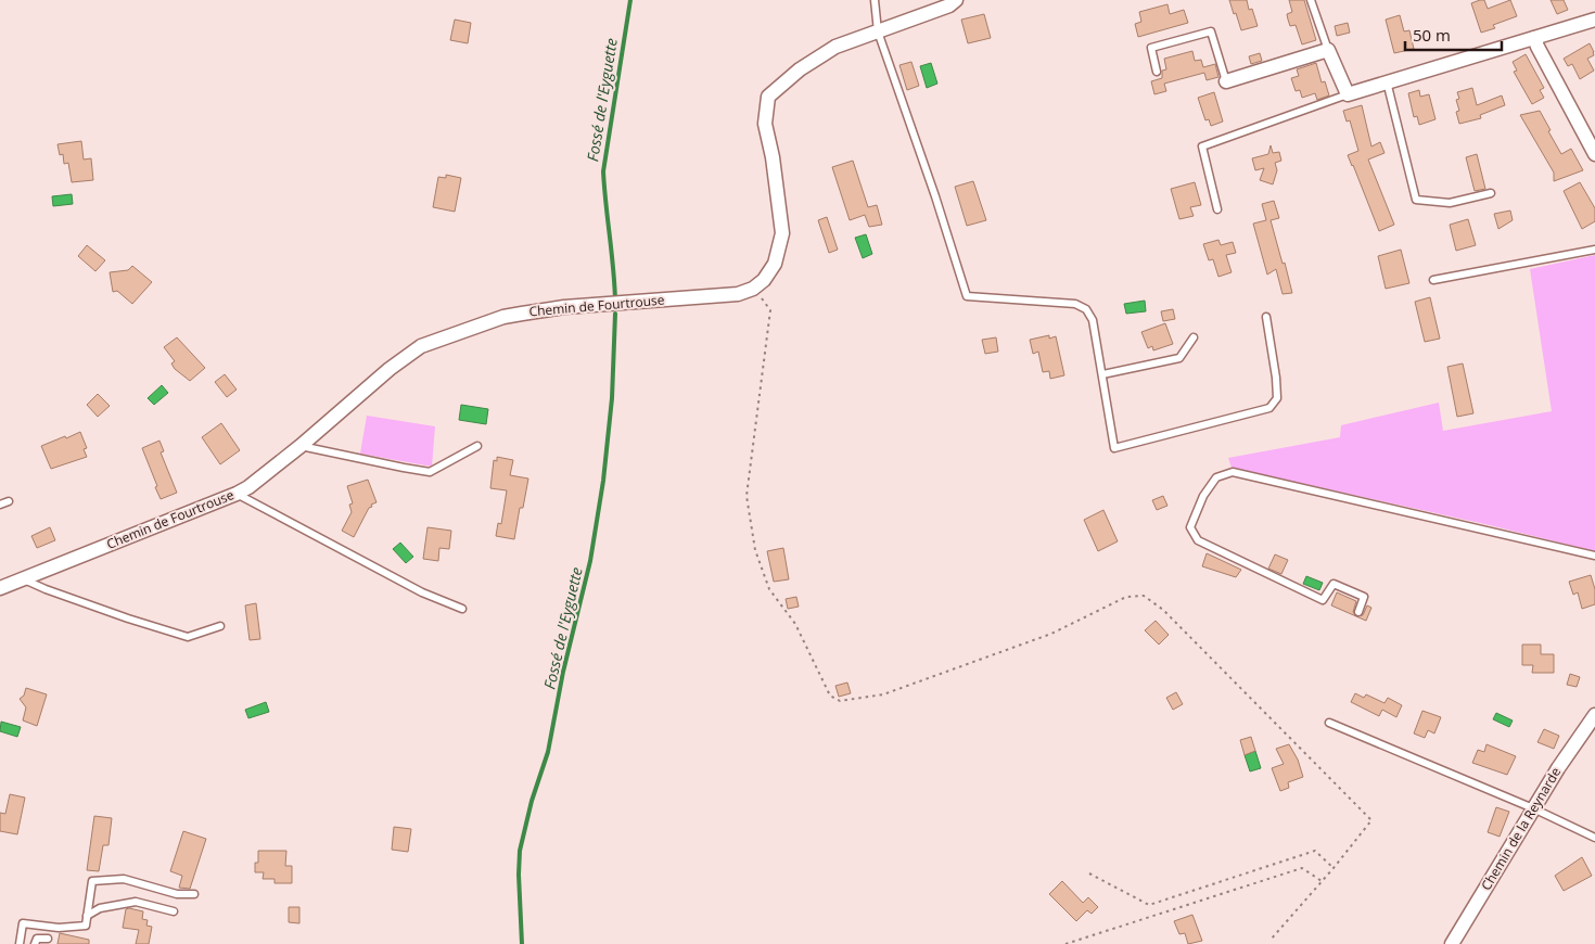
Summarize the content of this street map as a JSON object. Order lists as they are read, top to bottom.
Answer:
{
  "streets": {
    "street": ["Chemin de Fourtrouse", "Chemin de la Reynarde"]
  },
  "water": ["Fossé de l'Eyguette"],
  "scale_bar": "50 m"
}
